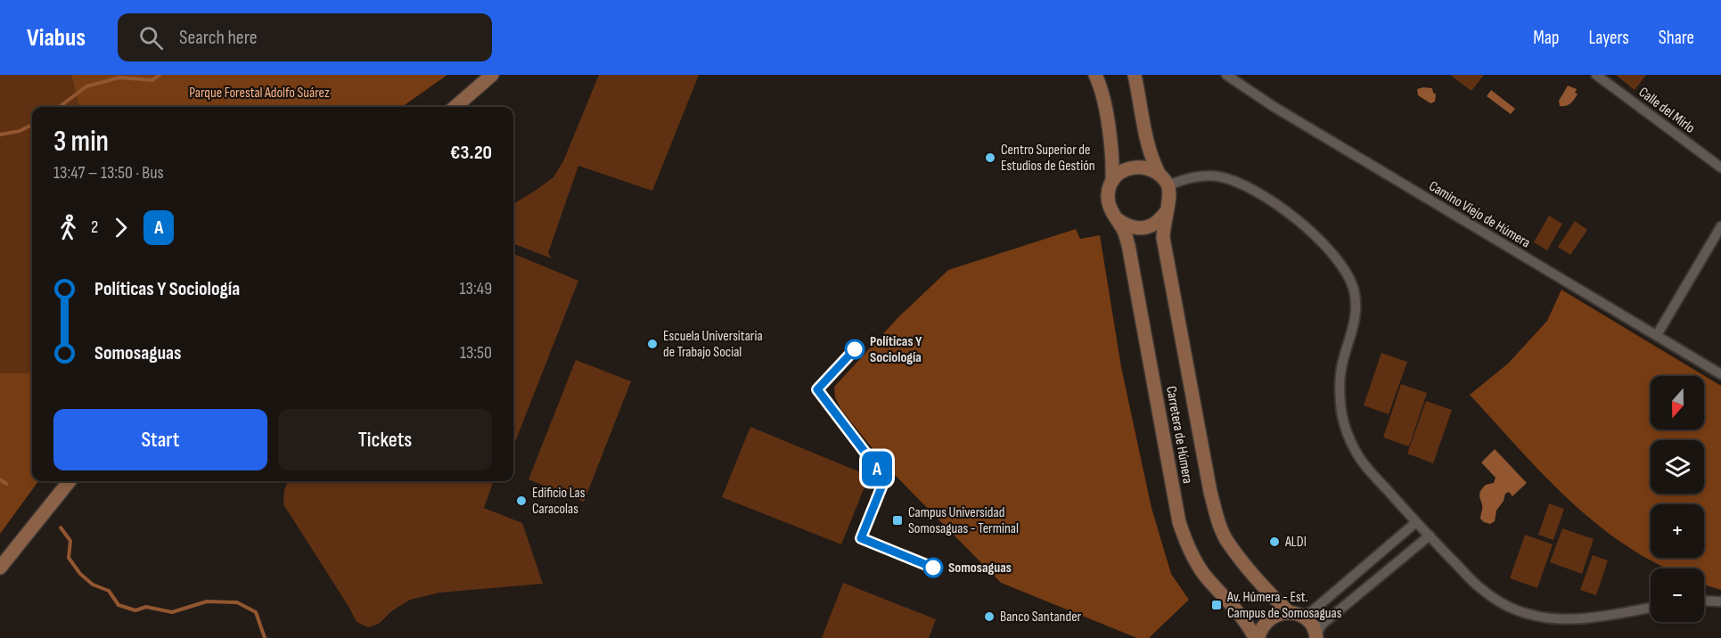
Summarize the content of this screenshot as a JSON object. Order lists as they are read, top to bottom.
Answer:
{
  "streets": {
    "street": ["Calle del Mirlo", "Camino Viejo de Húmera", "Carretera de Húmera"]
  },
  "parks": ["Parque Forestal Adolfo Suárez"],
  "places": {
    "other": [
      "Centro Superior de Estudios de Gestión",
      "Escuela Universitaria de Trabajo Social",
      "Políticas Y Sociología",
      "Edificio Las Caracolas",
      "ALDI",
      "Somosaguas",
      "Banco Santander"
    ],
    "transit": ["Campus Universidad Somosaguas - Terminal", "Av. Húmera - Est. Campus de Somosaguas"]
  },
  "lines": ["bus line A"],
  "north": "bottom",
  "page": {
    "header": "Viabus",
    "search": "Search here",
    "nav": ["Map", "Layers", "Share"],
    "on_map": "A",
    "heading": ["3 min", "13:47 – 13:50 · Bus", "€3.20"],
    "legs": ["2", "A"],
    "list": [
      {
        "name": "Políticas Y Sociología",
        "value": "13:49"
      },
      {
        "name": "Somosaguas",
        "value": "13:50"
      }
    ],
    "map_buttons": ["+", "−"],
    "buttons": ["Start", "Tickets"]
  }
}
